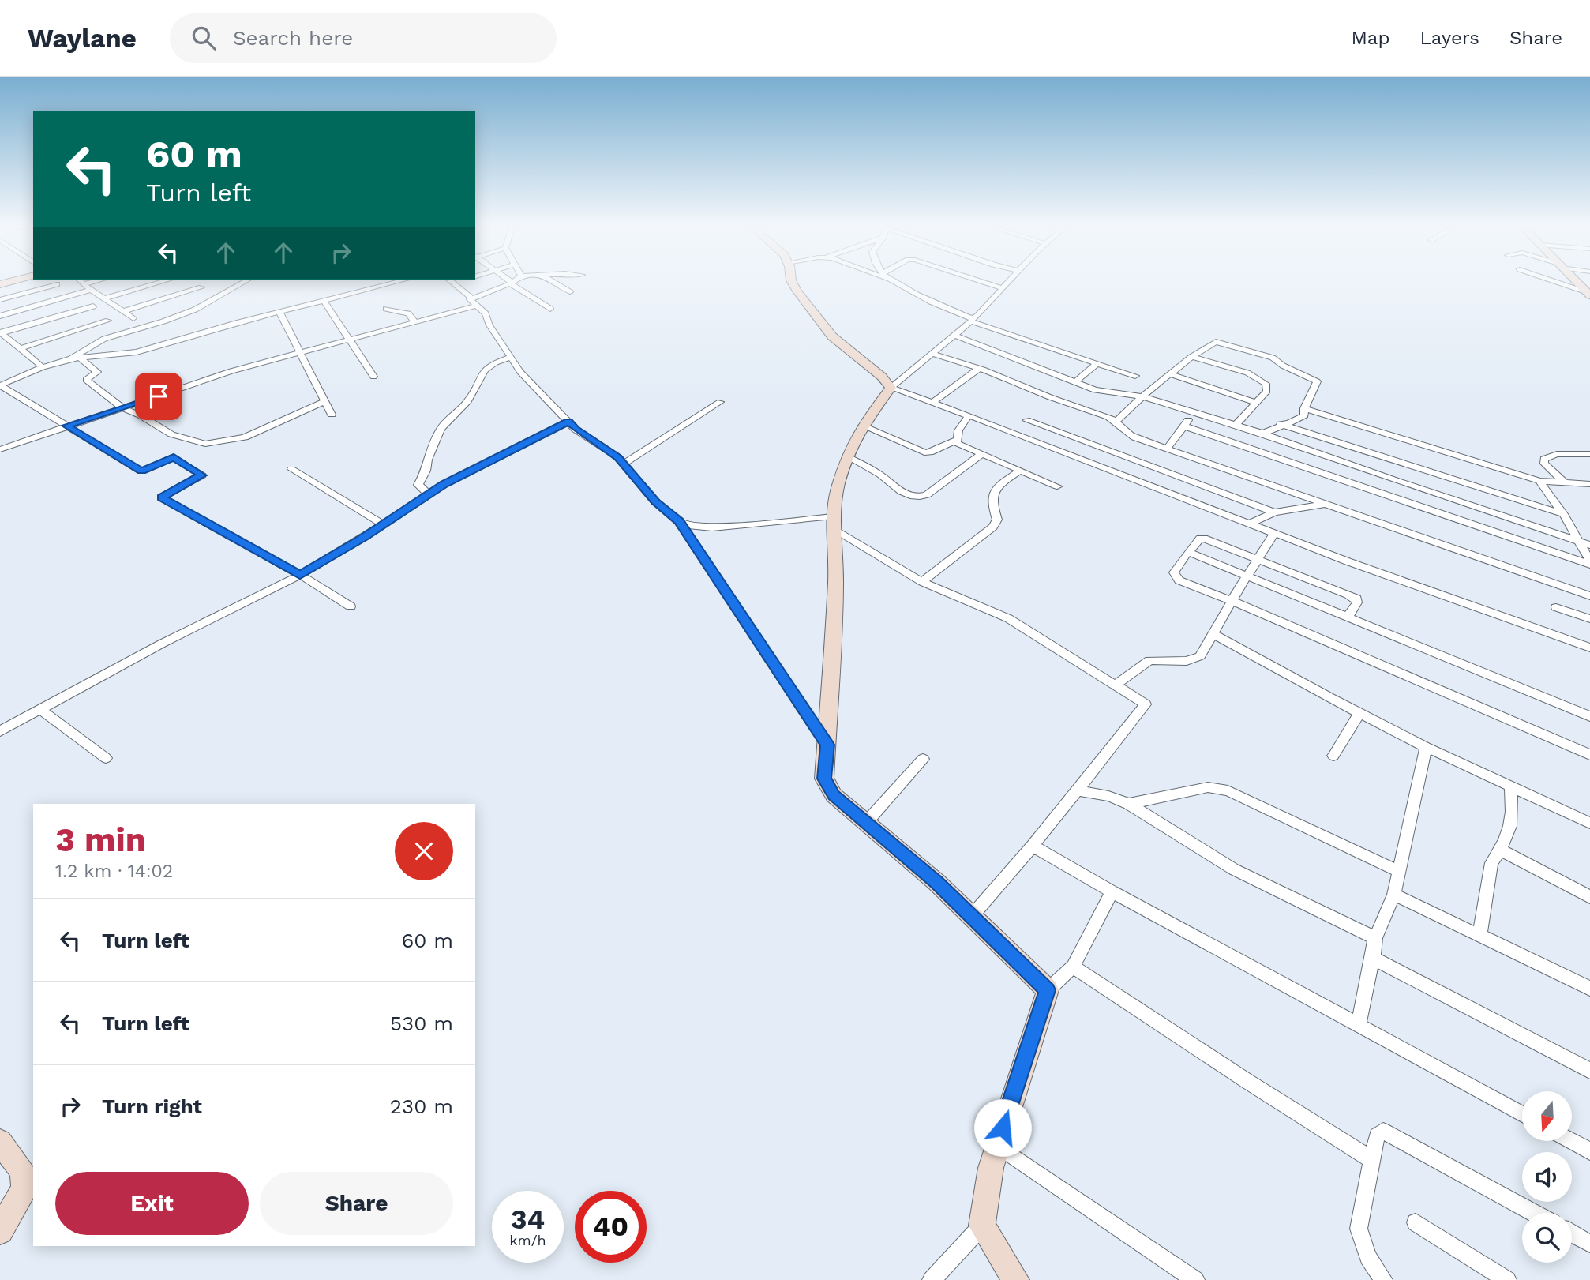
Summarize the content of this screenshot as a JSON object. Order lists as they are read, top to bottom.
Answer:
{
  "north": "bottom",
  "page": {
    "header": "Waylane",
    "search": "Search here",
    "nav": ["Map", "Layers", "Share"],
    "turn": ["60 m", "Turn left"],
    "heading": ["3 min", "1.2 km · 14:02"],
    "list": [
      {
        "name": "Turn left",
        "value": "60 m"
      },
      {
        "name": "Turn left",
        "value": "530 m"
      },
      {
        "name": "Turn right",
        "value": "230 m"
      }
    ],
    "buttons": ["Exit", "Share"],
    "speed": "34 km/h",
    "limit": "40"
  }
}
